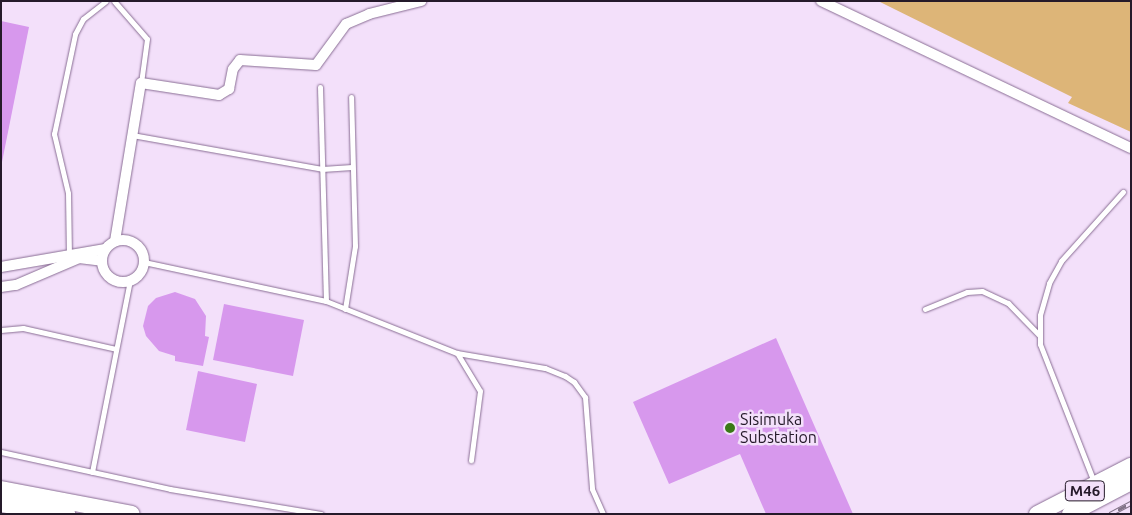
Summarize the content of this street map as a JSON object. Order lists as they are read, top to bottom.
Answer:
{
  "streets": {
    "main road": ["M46"]
  },
  "places": ["Sisimuka Substation"]
}
